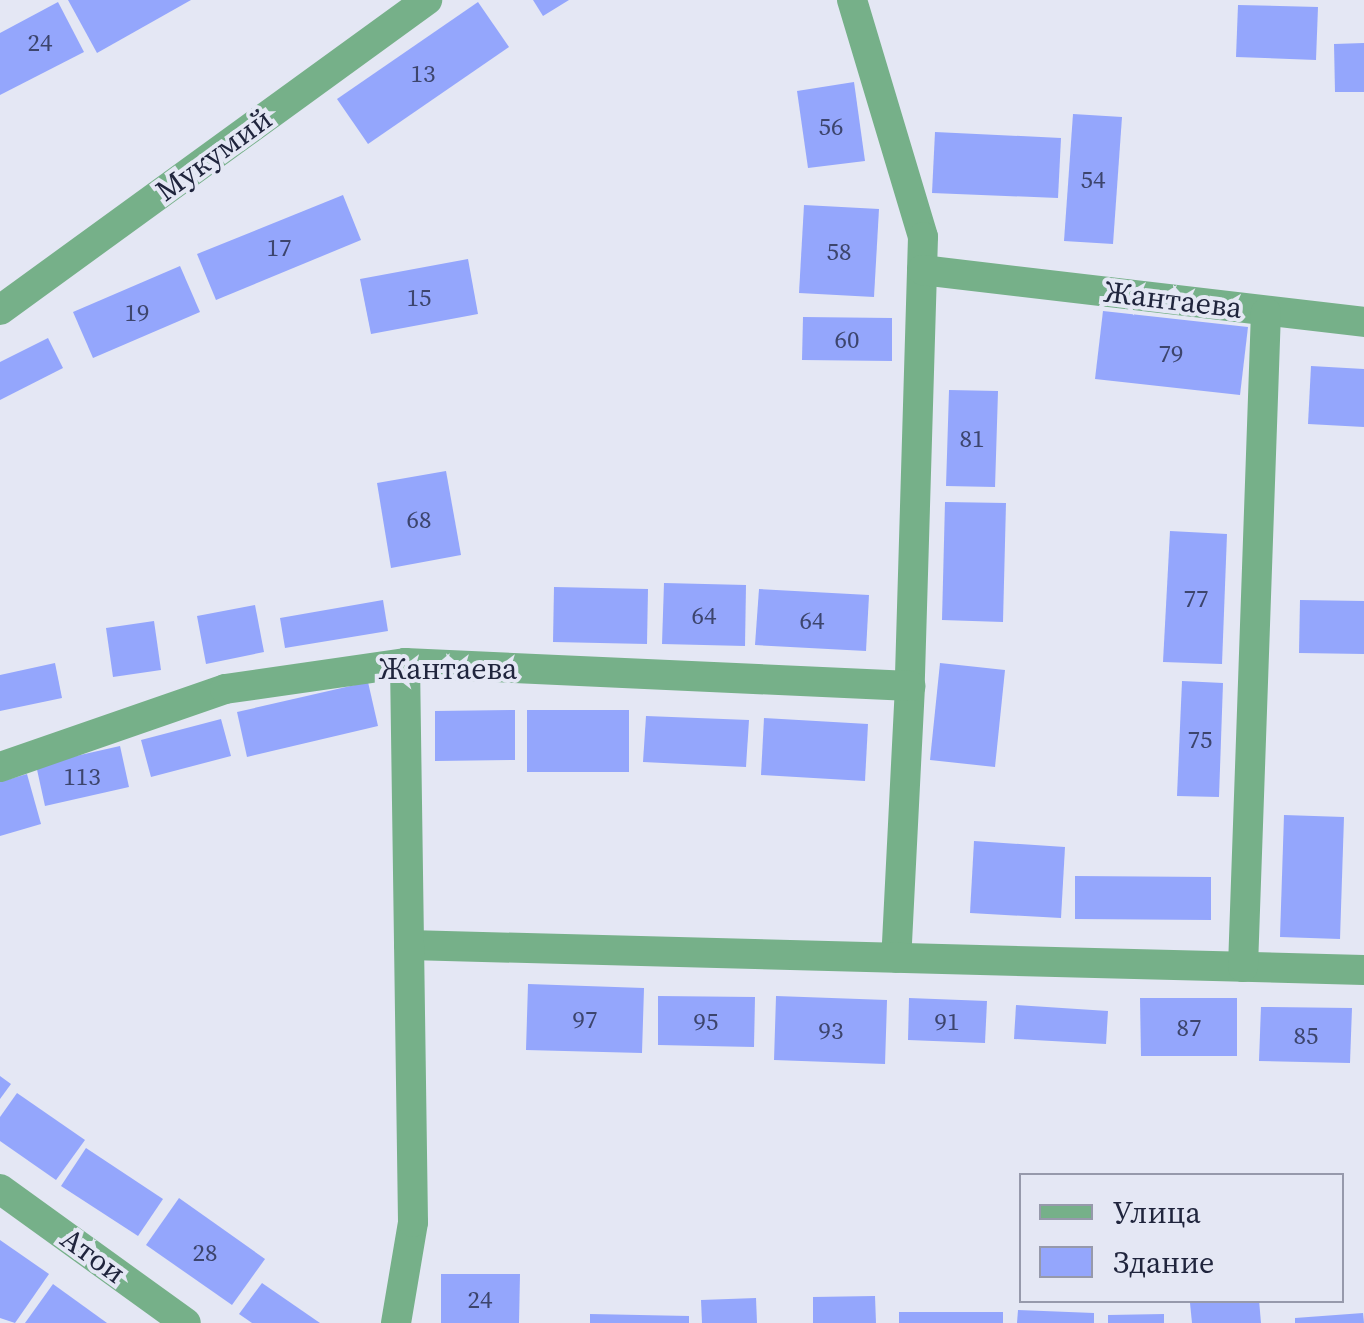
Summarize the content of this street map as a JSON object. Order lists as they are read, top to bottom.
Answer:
{
  "streets": {
    "street": ["Мукумий", "Жантаева", "Атои"]
  },
  "house_numbers": [
    "24",
    "13",
    "56",
    "54",
    "17",
    "58",
    "15",
    "19",
    "60",
    "79",
    "81",
    "68",
    "77",
    "64",
    "64",
    "75",
    "113",
    "97",
    "95",
    "91",
    "87",
    "93",
    "85",
    "28",
    "24"
  ],
  "legend": ["Улица", "Здание"]
}
